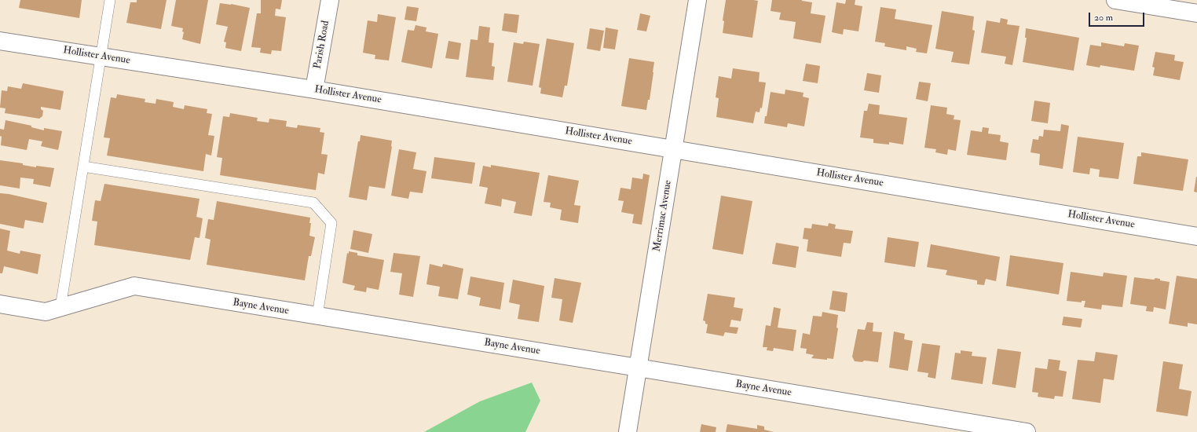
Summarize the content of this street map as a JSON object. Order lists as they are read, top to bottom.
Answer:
{
  "streets": {
    "street": [
      "Parish Road",
      "Hollister Avenue",
      "Merrimac Avenue",
      "Bayne Avenue"
    ]
  },
  "crossings": [
    ["Parish Road", "Hollister Avenue"],
    ["Hollister Avenue", "Merrimac Avenue"],
    ["Merrimac Avenue", "Bayne Avenue"]
  ],
  "scale_bar": "20 m"
}
